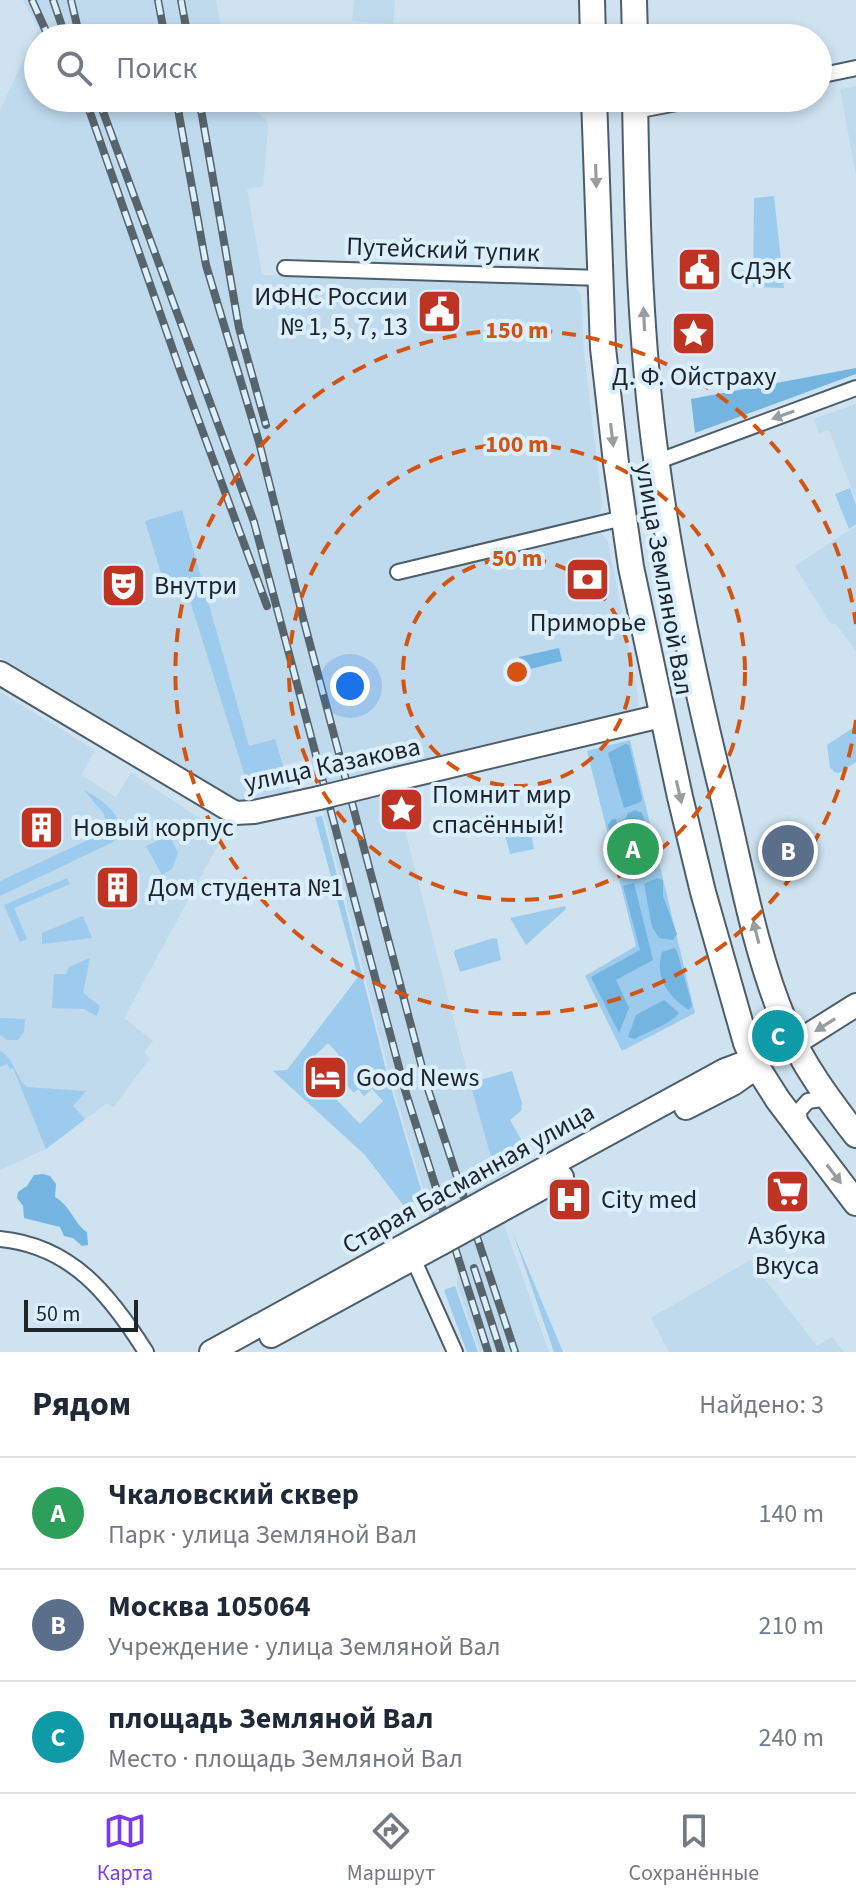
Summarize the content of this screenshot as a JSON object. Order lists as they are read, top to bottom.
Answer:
{
  "streets": {
    "main road": ["улица Земляной Вал", "улица Казакова", "Старая Басманная улица"],
    "street": ["Путейский тупик"]
  },
  "crossings": [
    ["Путейский тупик", "улица Земляной Вал"],
    ["улица Земляной Вал", "улица Казакова"],
    ["улица Земляной Вал", "Старая Басманная улица"]
  ],
  "places": {
    "public building": ["СДЭК", "ИФНС России № 1, 5, 7, 13"],
    "place": ["Д. Ф. Ойстраху", "Помнит мир спасённый!"],
    "bank": ["Приморье"],
    "theatre": ["Внутри"],
    "building": ["Новый корпус", "Дом студента №1"],
    "hotel": ["Good News"],
    "supermarket": ["Азбука Вкуса"],
    "hospital": ["City med"]
  },
  "scale_bar": "50 m",
  "page": {
    "search": "Поиск",
    "pins": ["A", "B", "C"],
    "scale": "50 m",
    "heading": ["Рядом", "Найдено: 3"],
    "list": [
      {
        "mark": "A",
        "name": "Чкаловский сквер",
        "note": "Парк · улица Земляной Вал",
        "value": "140 m"
      },
      {
        "mark": "B",
        "name": "Москва 105064",
        "note": "Учреждение · улица Земляной Вал",
        "value": "210 m"
      },
      {
        "mark": "C",
        "name": "площадь Земляной Вал",
        "note": "Место · площадь Земляной Вал",
        "value": "240 m"
      }
    ],
    "nav": ["Карта", "Маршрут", "Сохранённые"]
  },
  "rings": ["150 m", "100 m", "50 m"]
}
